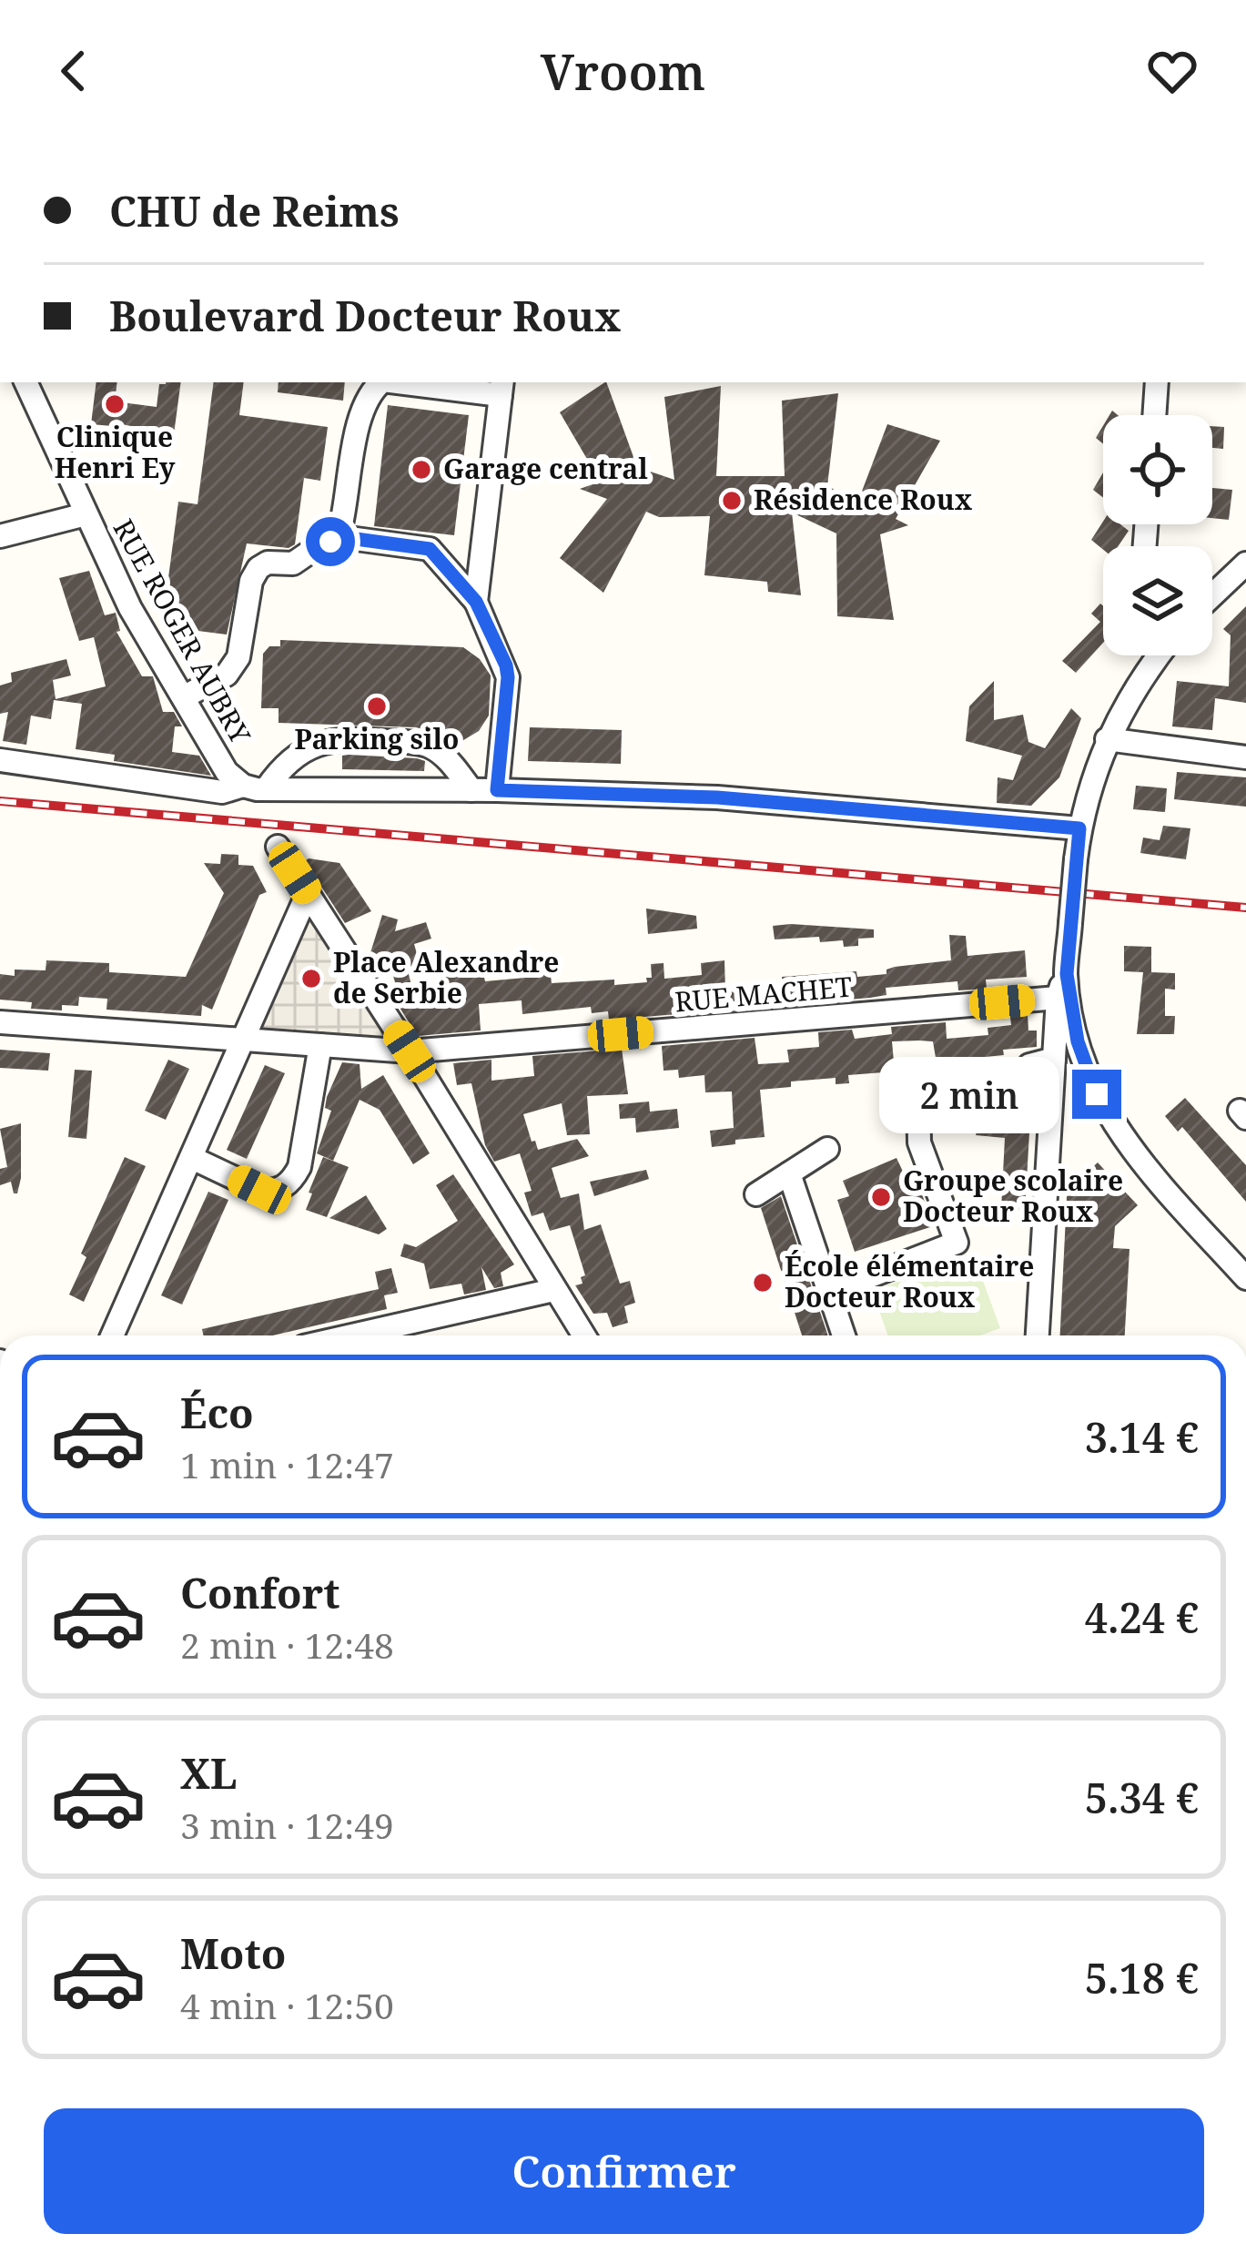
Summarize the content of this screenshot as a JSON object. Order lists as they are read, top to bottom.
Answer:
{
  "streets": {
    "street": ["RUE ROGER AUBRY", "RUE MACHET"]
  },
  "places": [
    "Clinique Henri Ey",
    "Garage central",
    "Résidence Roux",
    "Parking silo",
    "Place Alexandre de Serbie",
    "Groupe scolaire Docteur Roux",
    "École élémentaire Docteur Roux"
  ],
  "page": {
    "header": "Vroom",
    "banner": ["CHU de Reims", "Boulevard Docteur Roux"],
    "bubble": "2 min",
    "list": [
      {
        "name": "Éco",
        "note": "1 min · 12:47",
        "value": "3.14 €"
      },
      {
        "name": "Confort",
        "note": "2 min · 12:48",
        "value": "4.24 €"
      },
      {
        "name": "XL",
        "note": "3 min · 12:49",
        "value": "5.34 €"
      },
      {
        "name": "Moto",
        "note": "4 min · 12:50",
        "value": "5.18 €"
      }
    ],
    "buttons": "Confirmer"
  }
}
